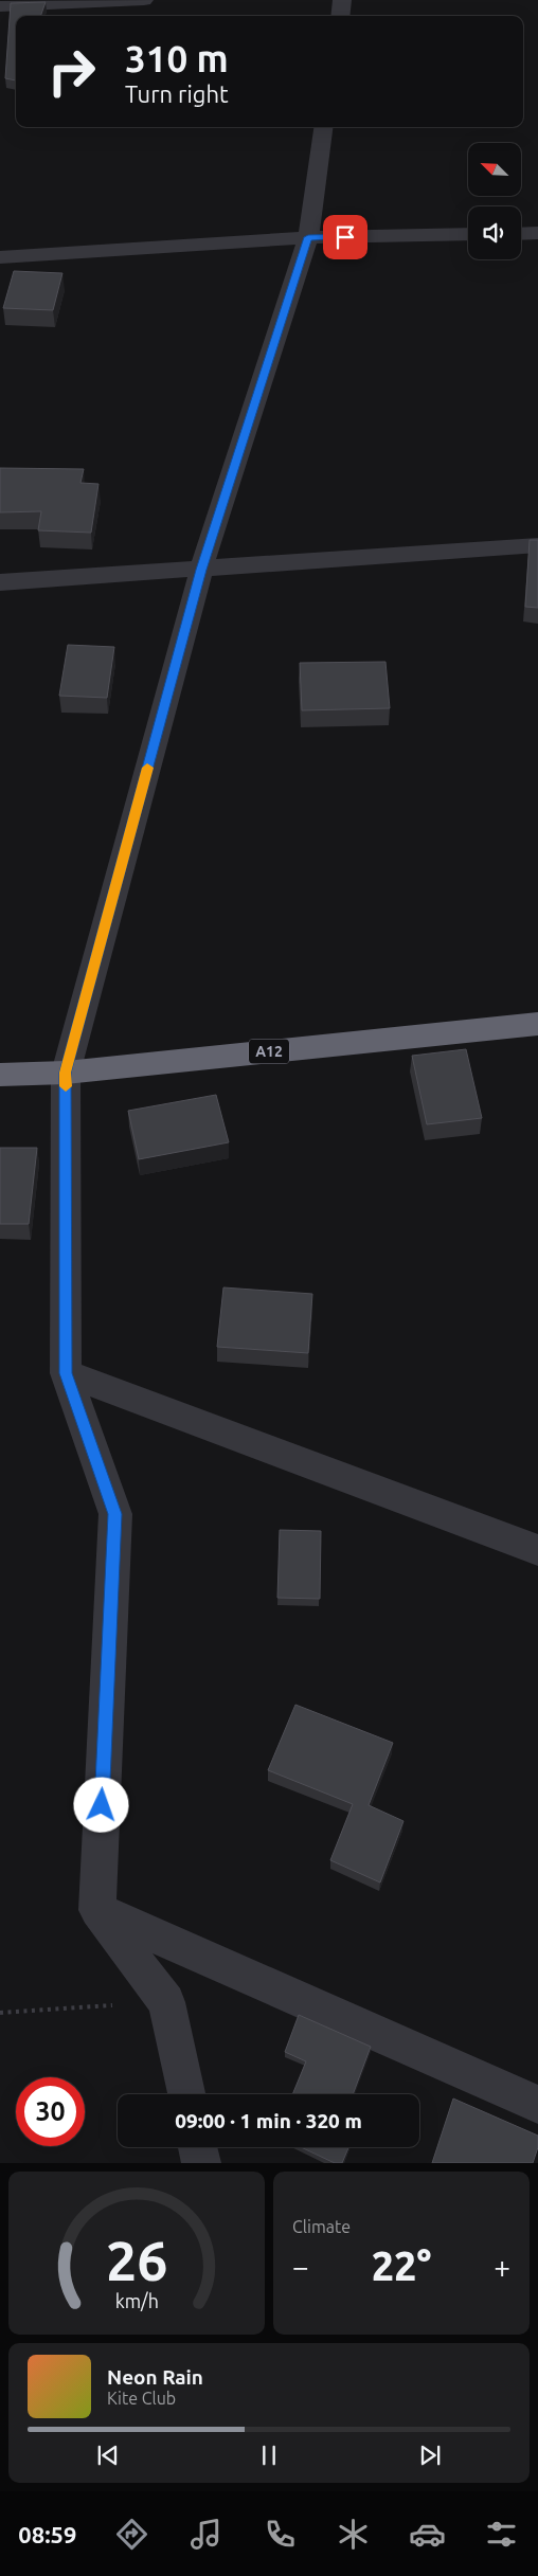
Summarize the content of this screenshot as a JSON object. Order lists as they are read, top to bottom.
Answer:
{
  "streets": {
    "highway": ["A12"]
  },
  "north": "top left",
  "page": {
    "turn": ["310 m", "Turn right"],
    "limit": "30",
    "trip": "09:00 · 1 min · 320 m",
    "tile": "Climate",
    "heat": ["−", "22°", "+"],
    "song": ["Neon Rain", "Kite Club"],
    "tabs": "08:59",
    "gauge": ["26", "km/h"]
  }
}
